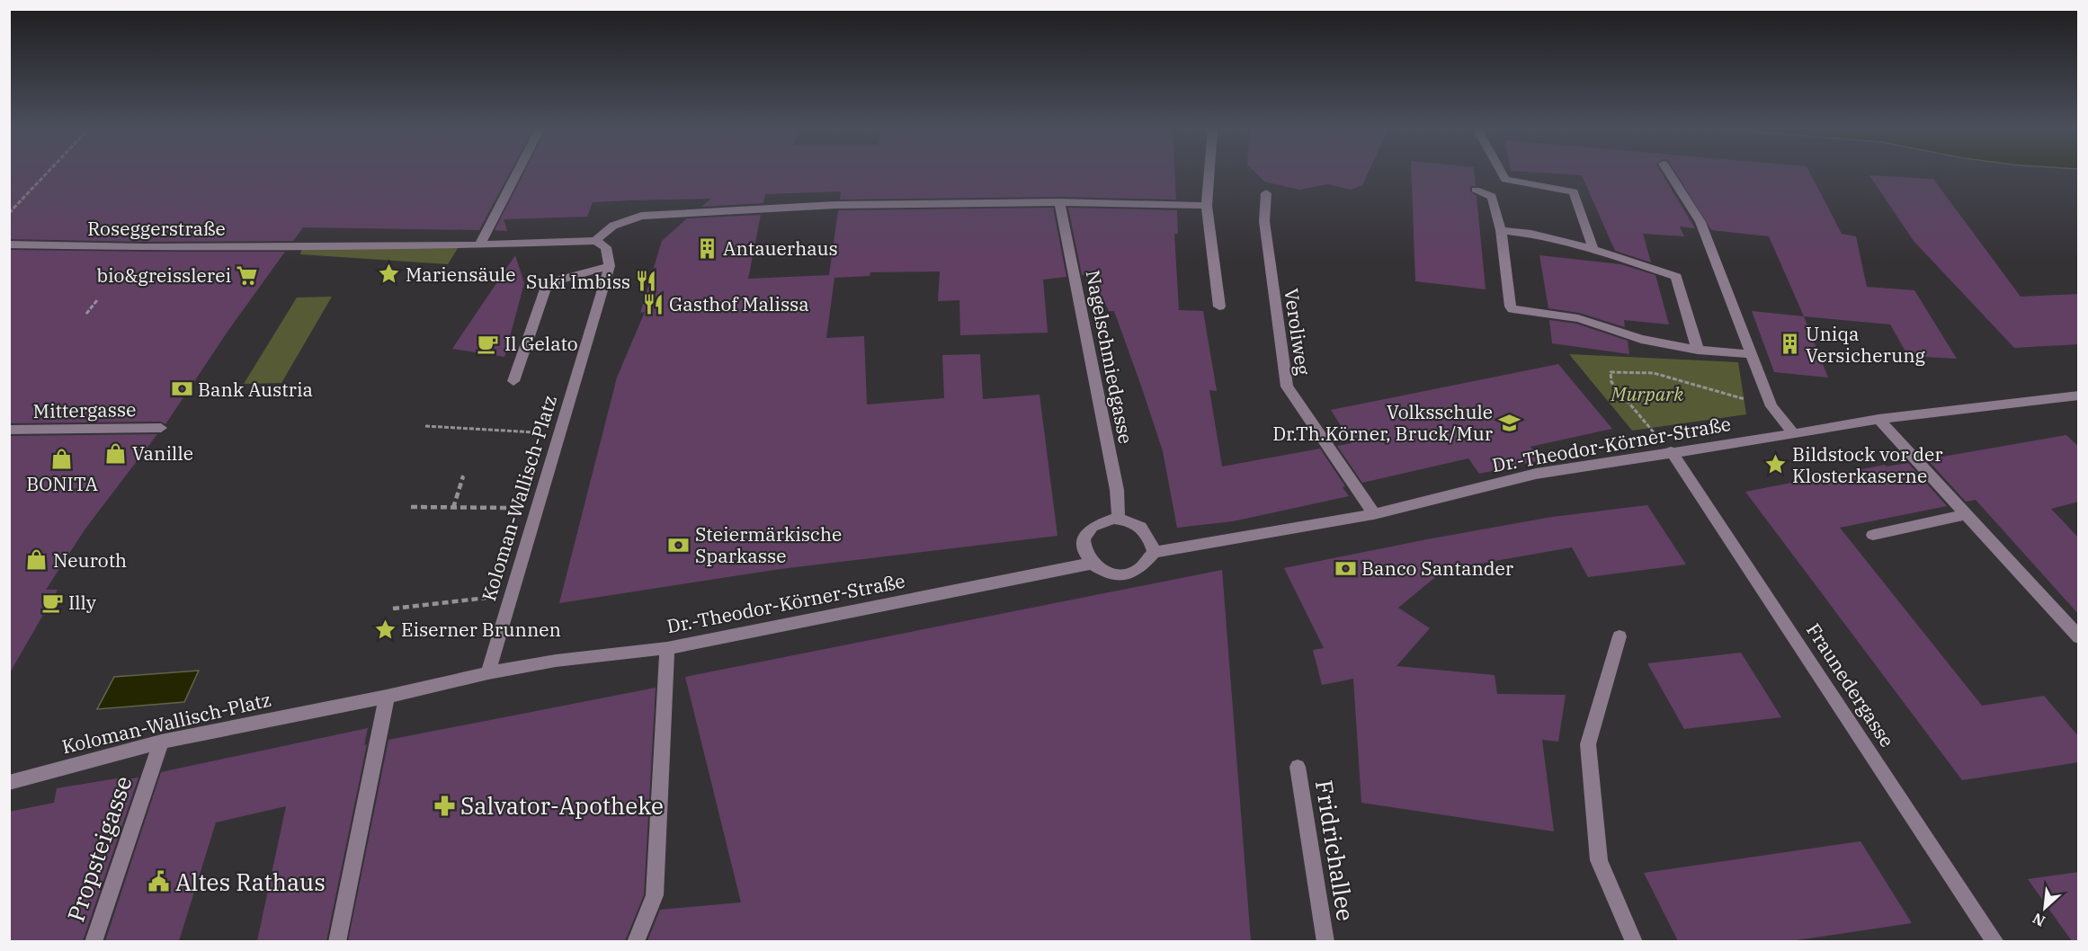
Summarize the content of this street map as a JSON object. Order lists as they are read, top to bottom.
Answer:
{
  "streets": {
    "street": [
      "Roseggerstraße",
      "Veroliweg",
      "Nagelschmiedgasse",
      "Mittergasse",
      "Dr.-Theodor-Körner-Straße",
      "Koloman-Wallisch-Platz",
      "Fraunedergasse",
      "Propsteigasse",
      "Fridrichallee"
    ]
  },
  "crossings": [
    ["Veroliweg", "Dr.-Theodor-Körner-Straße"],
    ["Nagelschmiedgasse", "Dr.-Theodor-Körner-Straße"],
    ["Dr.-Theodor-Körner-Straße", "Koloman-Wallisch-Platz"],
    ["Dr.-Theodor-Körner-Straße", "Fraunedergasse"],
    ["Koloman-Wallisch-Platz", "Propsteigasse"]
  ],
  "parks": ["Murpark"],
  "places": {
    "building": ["Antauerhaus", "Uniqa Versicherung"],
    "place": ["Mariensäule", "Bildstock vor der Klosterkaserne", "Eiserner Brunnen"],
    "supermarket": ["bio&greisslerei"],
    "restaurant": ["Suki Imbiss", "Gasthof Malissa"],
    "cafe": ["Il Gelato", "Illy"],
    "bank": ["Bank Austria", "Steiermärkische Sparkasse", "Banco Santander"],
    "school or university": ["Volksschule Dr.Th.Körner, Bruck/Mur"],
    "shop": ["Vanille", "BONITA", "Neuroth"],
    "pharmacy": ["Salvator-Apotheke"],
    "public building": ["Altes Rathaus"]
  },
  "north": "bottom left"
}
